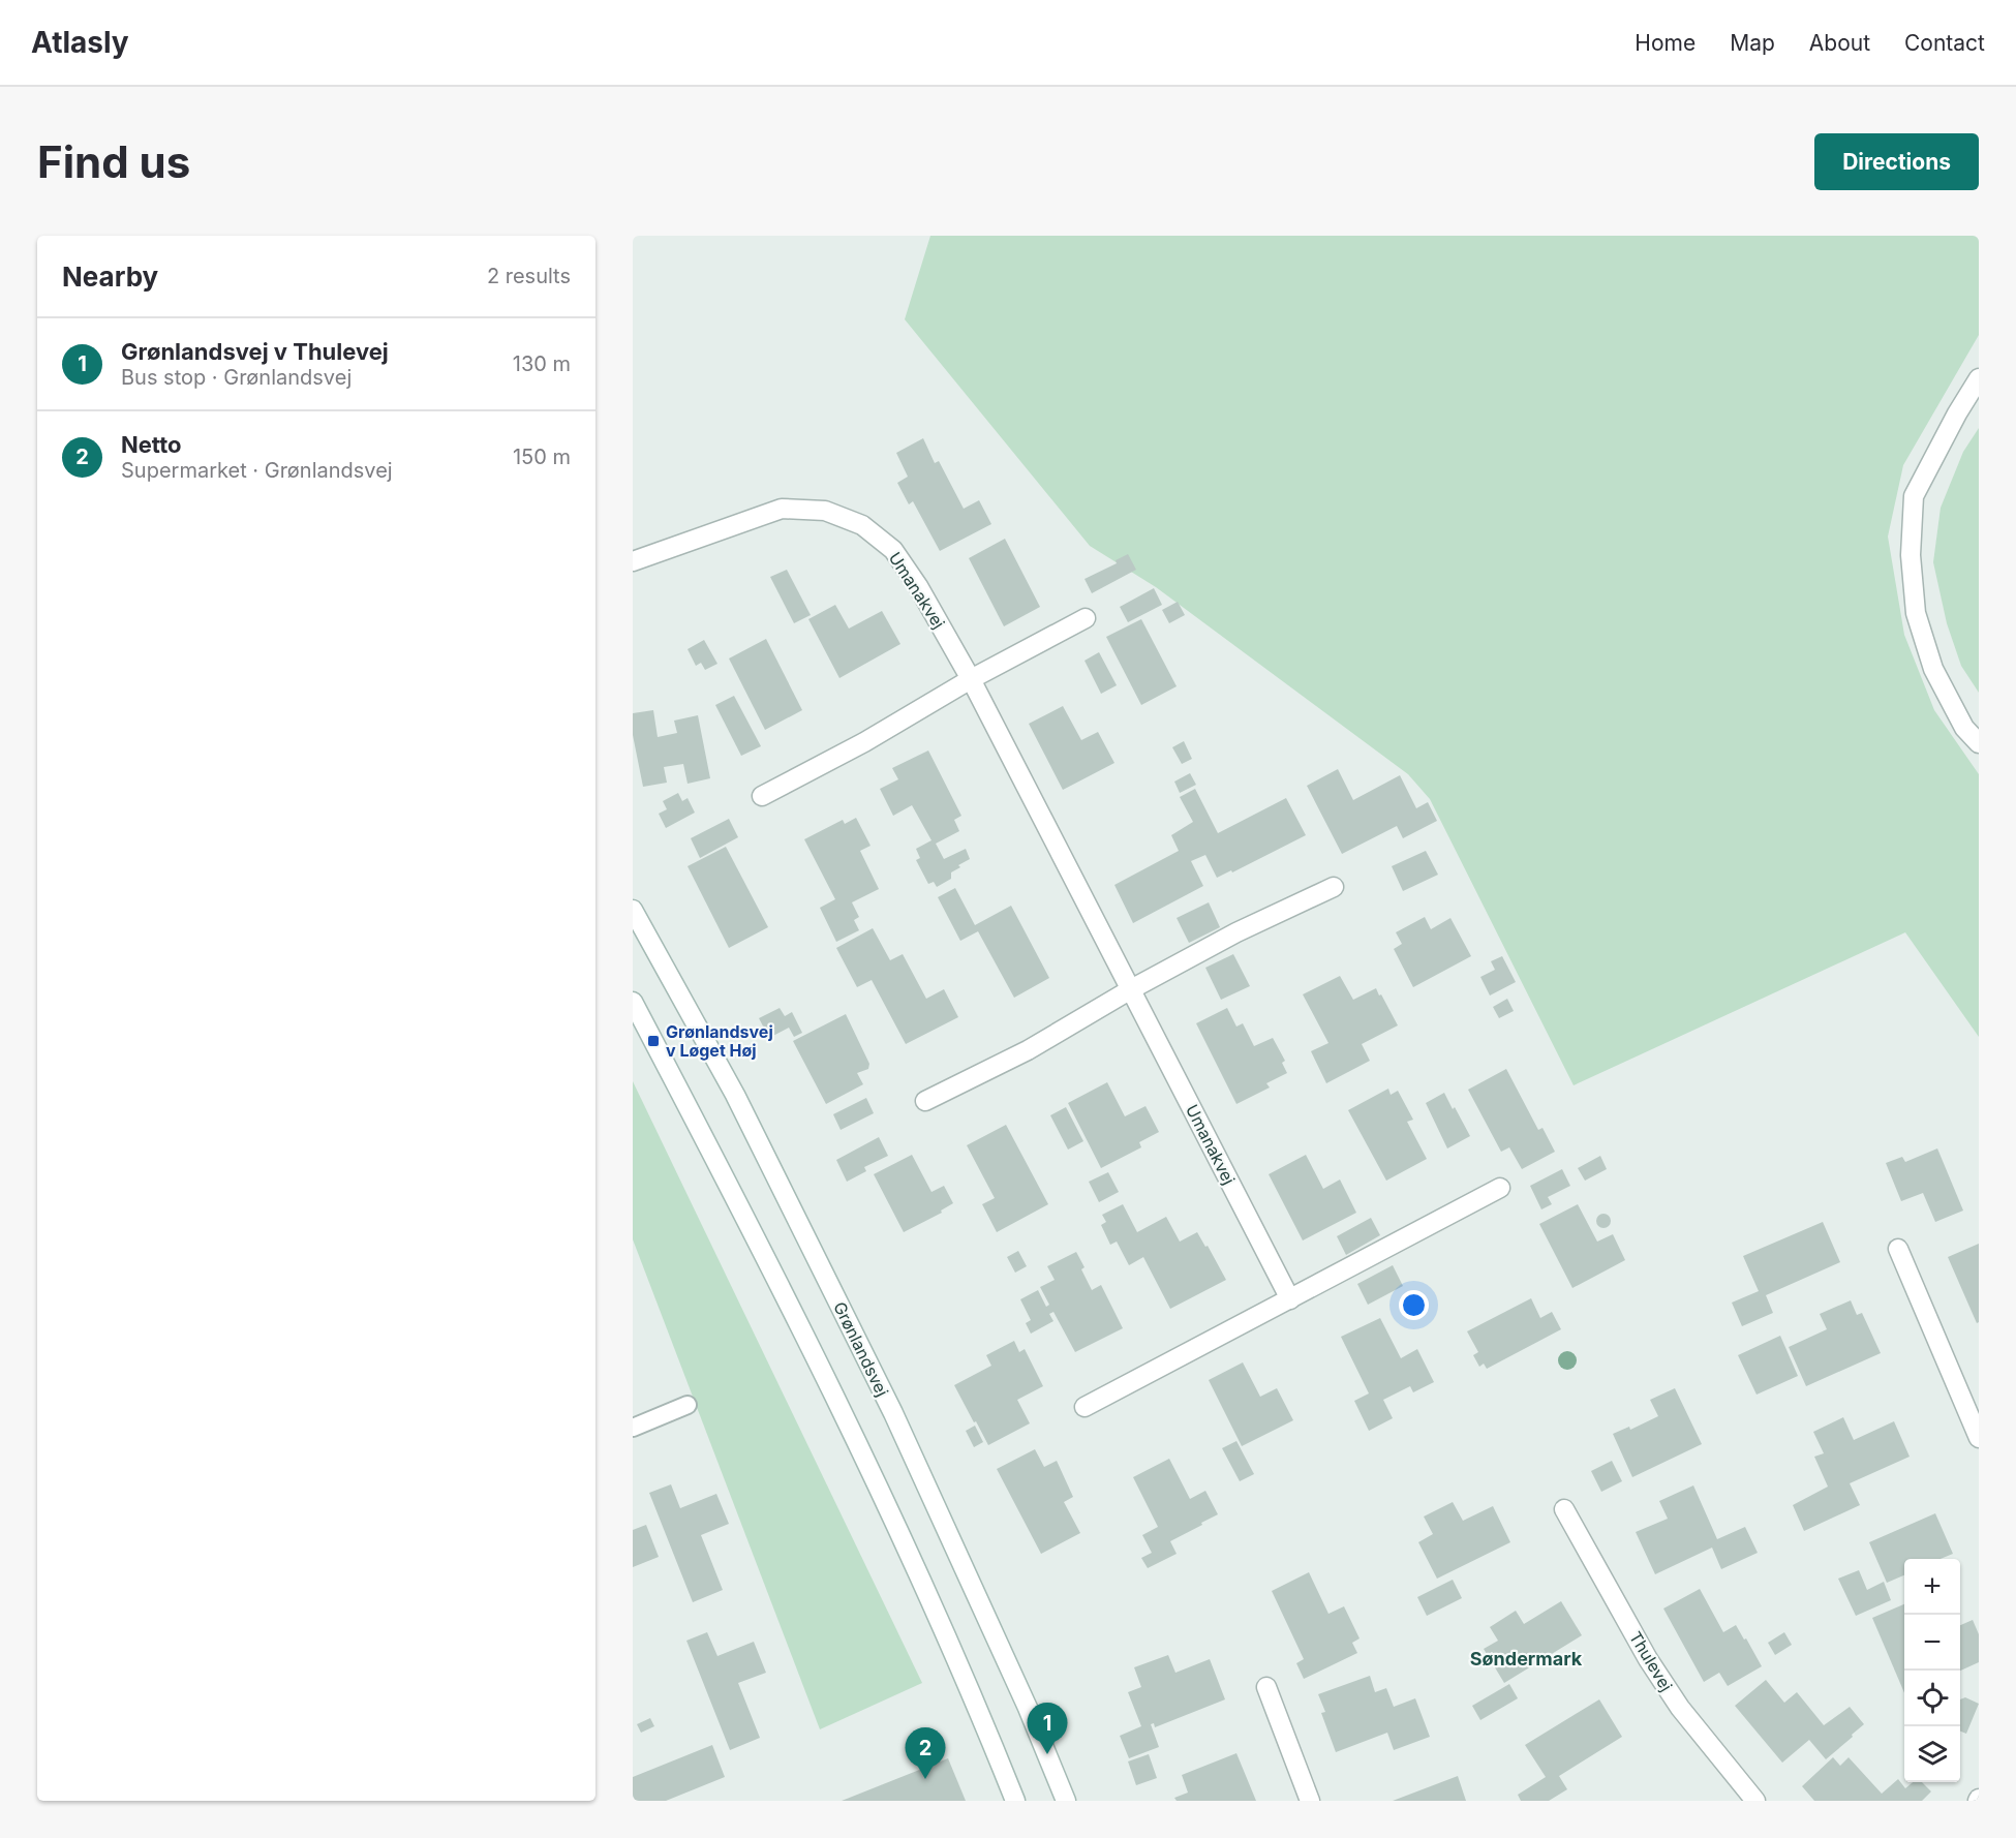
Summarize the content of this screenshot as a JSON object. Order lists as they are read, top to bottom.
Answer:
{
  "streets": {
    "street": ["Umanakvej", "Grønlandsvej", "Thulevej"]
  },
  "districts": ["Søndermark"],
  "places": {
    "transit": ["Grønlandsvej v Løget Høj"]
  },
  "page": {
    "header": "Atlasly",
    "nav": [
      "Home",
      "Map",
      "About",
      "Contact"
    ],
    "buttons": "Directions",
    "title": "Find us",
    "heading": ["Nearby", "2 results"],
    "list": [
      {
        "mark": "1",
        "name": "Grønlandsvej v Thulevej",
        "note": "Bus stop · Grønlandsvej",
        "value": "130 m"
      },
      {
        "mark": "2",
        "name": "Netto",
        "note": "Supermarket · Grønlandsvej",
        "value": "150 m"
      }
    ],
    "map_buttons": ["+", "−"],
    "pins": ["1", "2"]
  }
}
